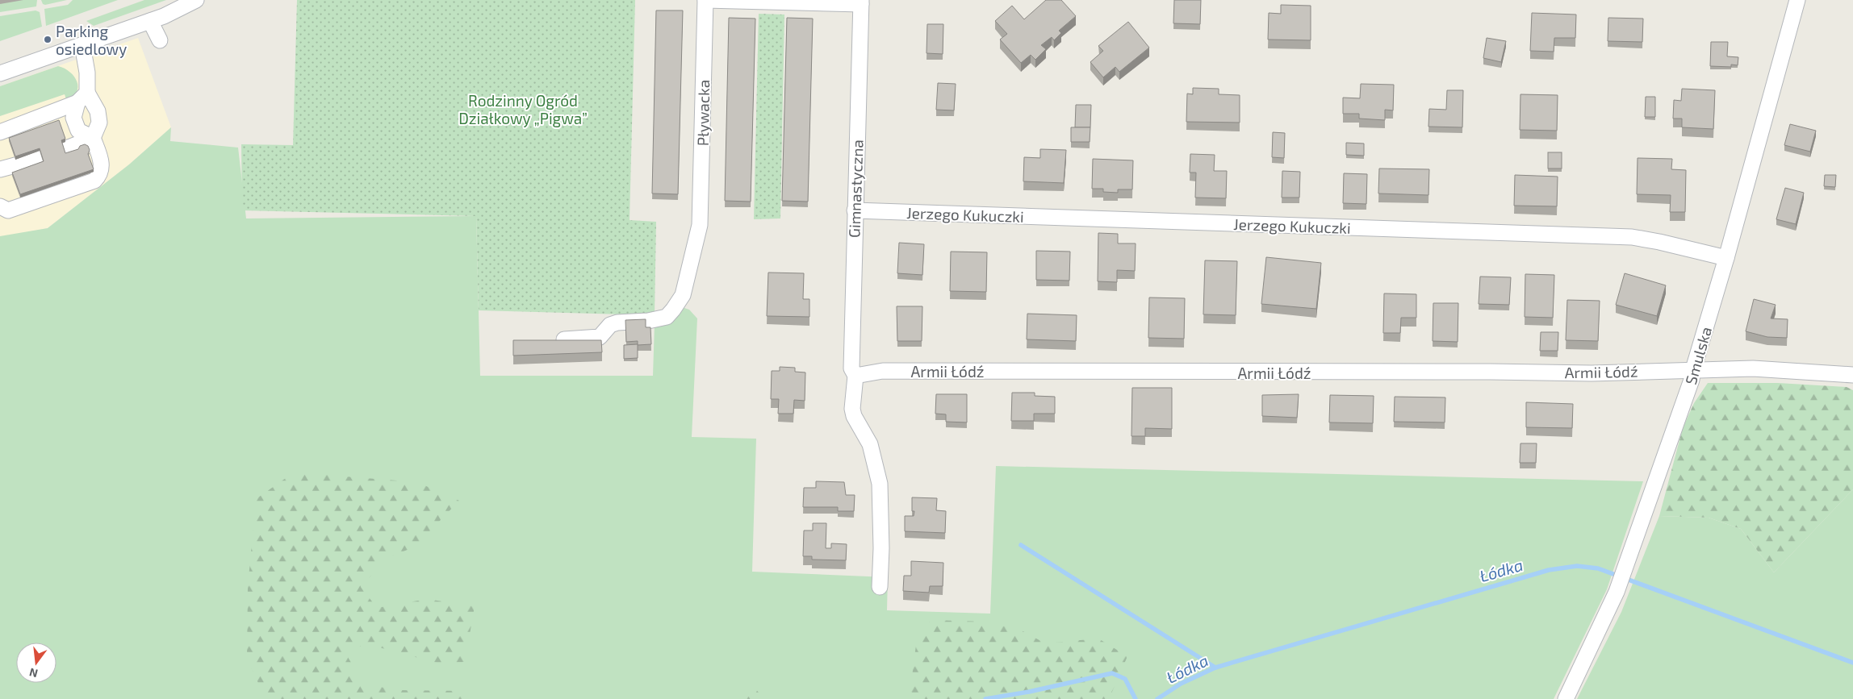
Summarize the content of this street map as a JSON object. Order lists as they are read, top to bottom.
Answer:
{
  "streets": {
    "street": [
      "Pływacka",
      "Gimnastyczna",
      "Jerzego Kukuczki",
      "Smulska",
      "Armii Łódź"
    ]
  },
  "crossings": [
    ["Pływacka", "Gimnastyczna"],
    ["Gimnastyczna", "Jerzego Kukuczki"],
    ["Gimnastyczna", "Armii Łódź"],
    ["Jerzego Kukuczki", "Smulska"],
    ["Smulska", "Armii Łódź"]
  ],
  "water": ["Łódka"],
  "parks": ["Rodzinny Ogród Działkowy „Pigwa”"],
  "places": ["Parking osiedlowy"],
  "north": "bottom"
}
